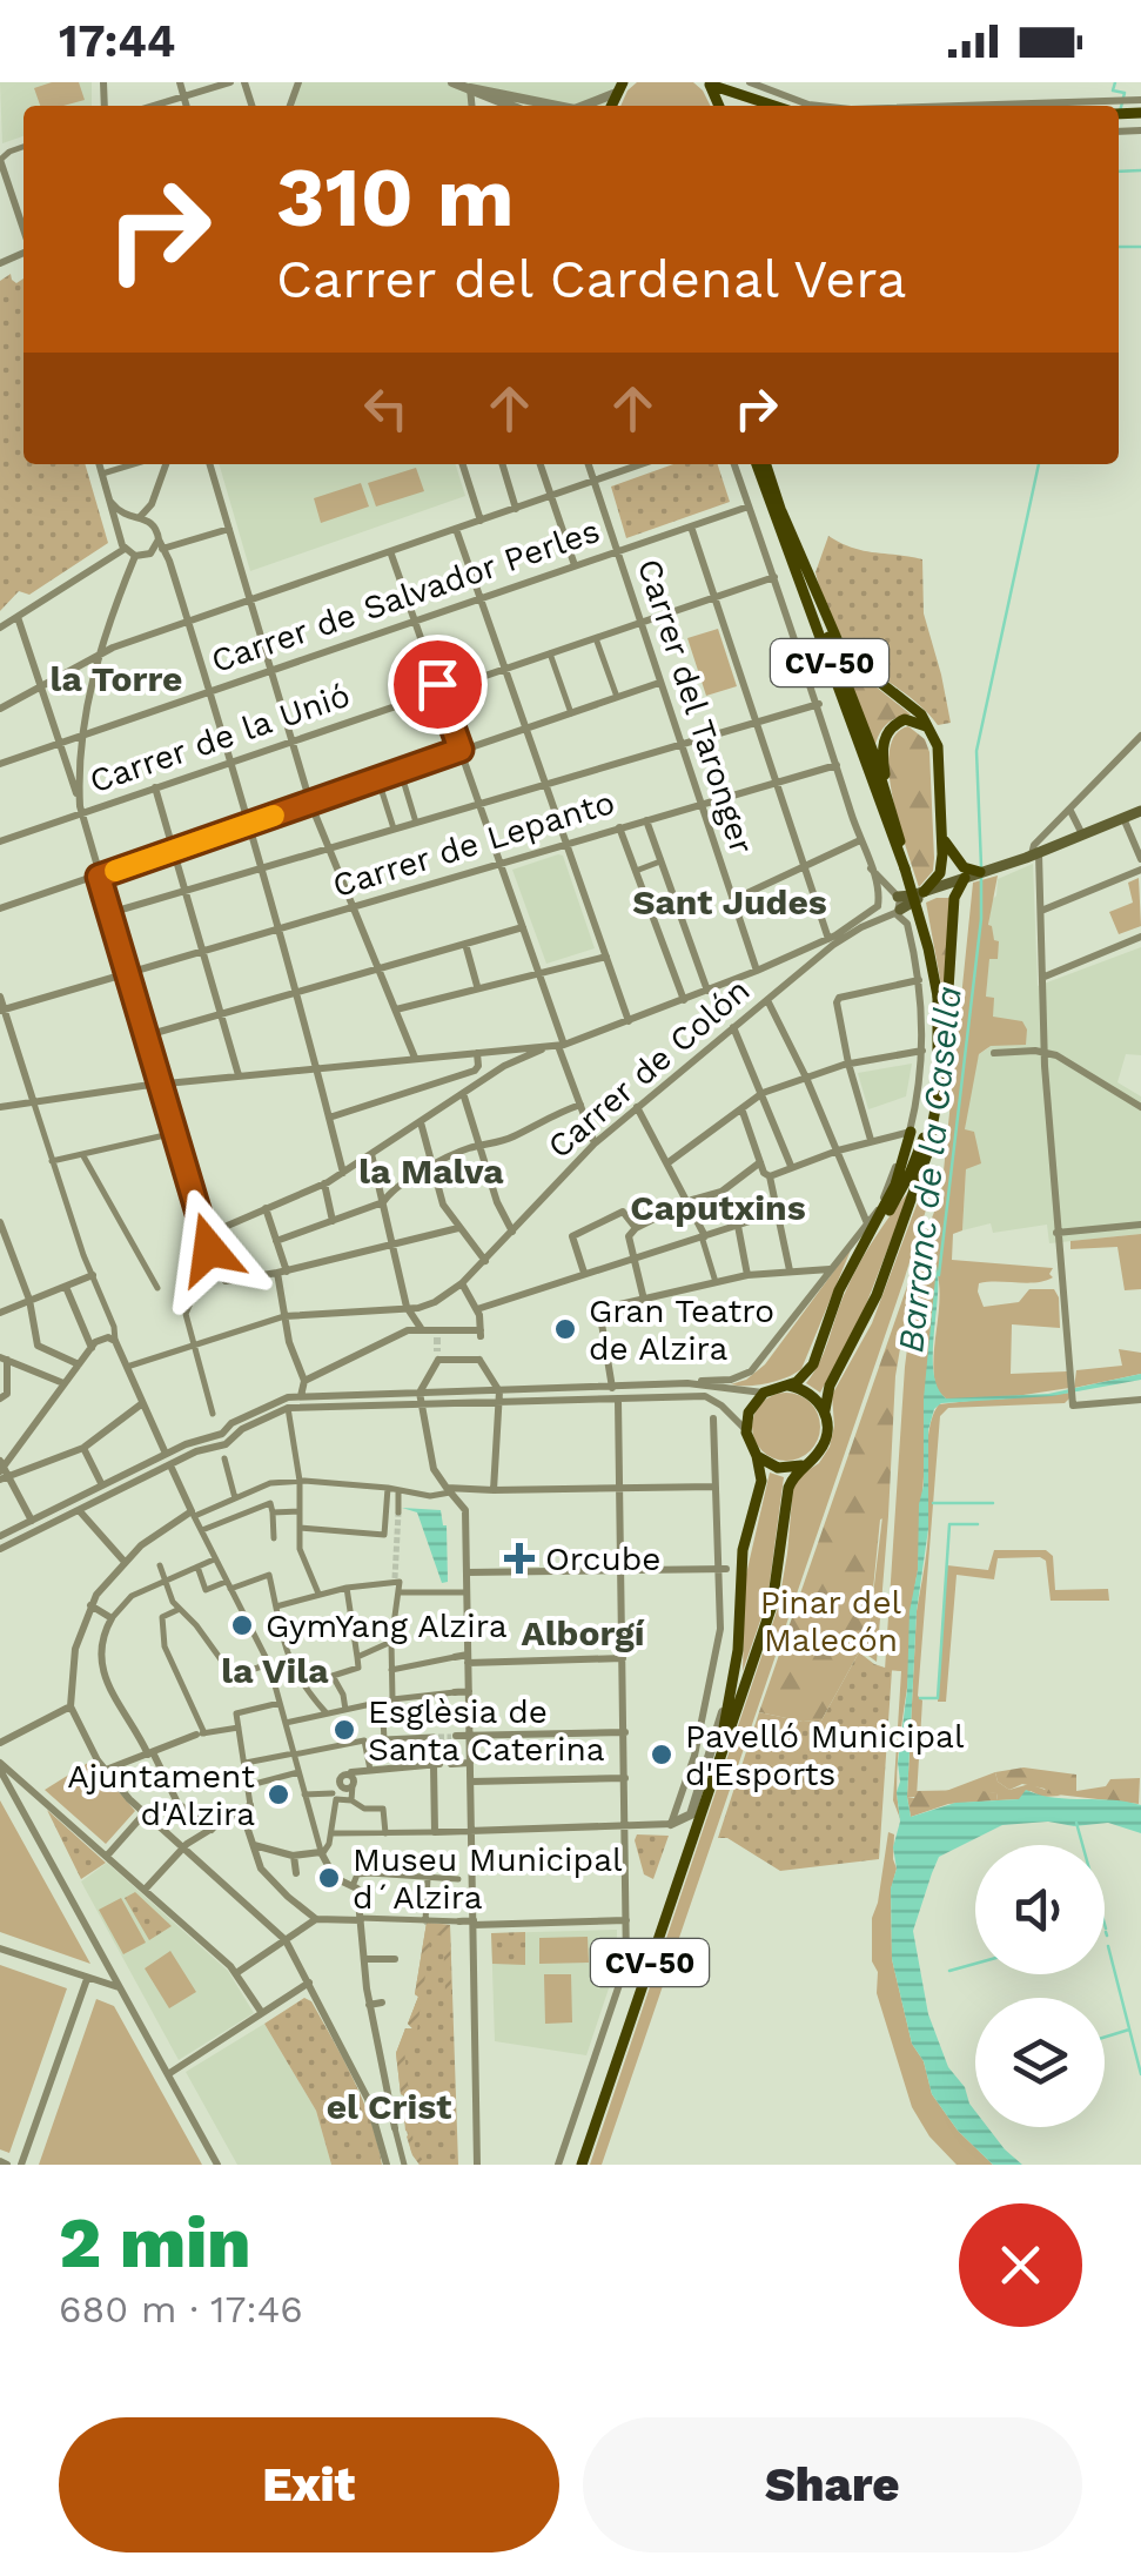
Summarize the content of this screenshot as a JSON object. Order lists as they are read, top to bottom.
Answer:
{
  "streets": {
    "main road": ["CV-50"],
    "street": [
      "Carrer de Salvador Perles",
      "Carrer del Taronger",
      "Carrer de la Unió",
      "Carrer de Lepanto",
      "Carrer de Colón"
    ]
  },
  "crossings": [
    ["Carrer de Salvador Perles", "Carrer del Taronger"],
    ["Carrer del Taronger", "Carrer de la Unió"],
    ["Carrer del Taronger", "Carrer de Lepanto"]
  ],
  "districts": [
    "la Torre",
    "Sant Judes",
    "la Malva",
    "Caputxins",
    "Alborgí",
    "la Vila",
    "el Crist"
  ],
  "water": ["Barranc de la Casella"],
  "parks": ["Pinar del Malecón"],
  "places": {
    "other": [
      "Gran Teatro de Alzira",
      "GymYang Alzira",
      "Esglèsia de Santa Caterina",
      "Pavelló Municipal d'Esports",
      "Ajuntament d'Alzira",
      "Museu Municipal d´Alzira"
    ],
    "health": ["Orcube"]
  },
  "page": {
    "status": "17:44",
    "turn": ["310 m", "Carrer del Cardenal Vera"],
    "heading": ["2 min", "680 m · 17:46"],
    "buttons": ["Exit", "Share"]
  }
}
